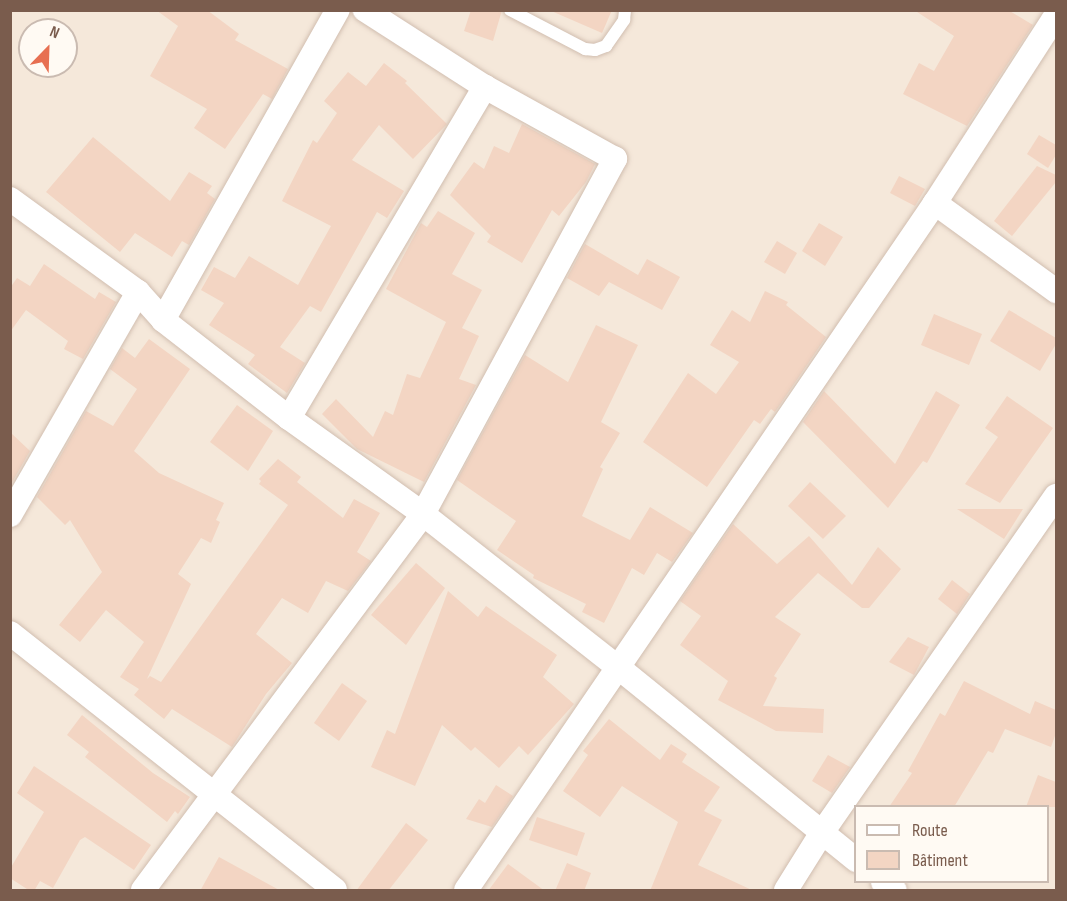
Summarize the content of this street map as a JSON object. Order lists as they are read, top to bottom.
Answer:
{
  "legend": ["Route", "Bâtiment"],
  "north": "top right"
}
